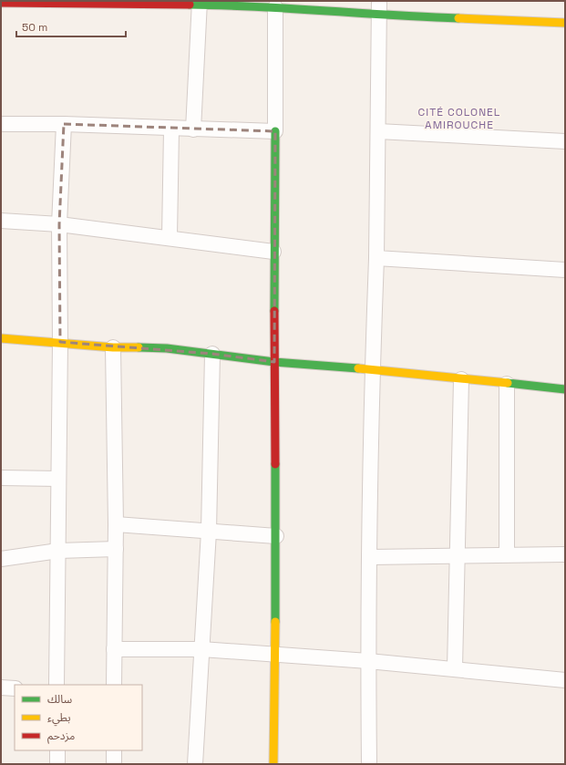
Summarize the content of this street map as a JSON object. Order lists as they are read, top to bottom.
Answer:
{
  "districts": ["CITÉ COLONEL AMIROUCHE"],
  "legend": ["سالك", "بطيء", "مزدحم"],
  "scale_bar": "50 m"
}
